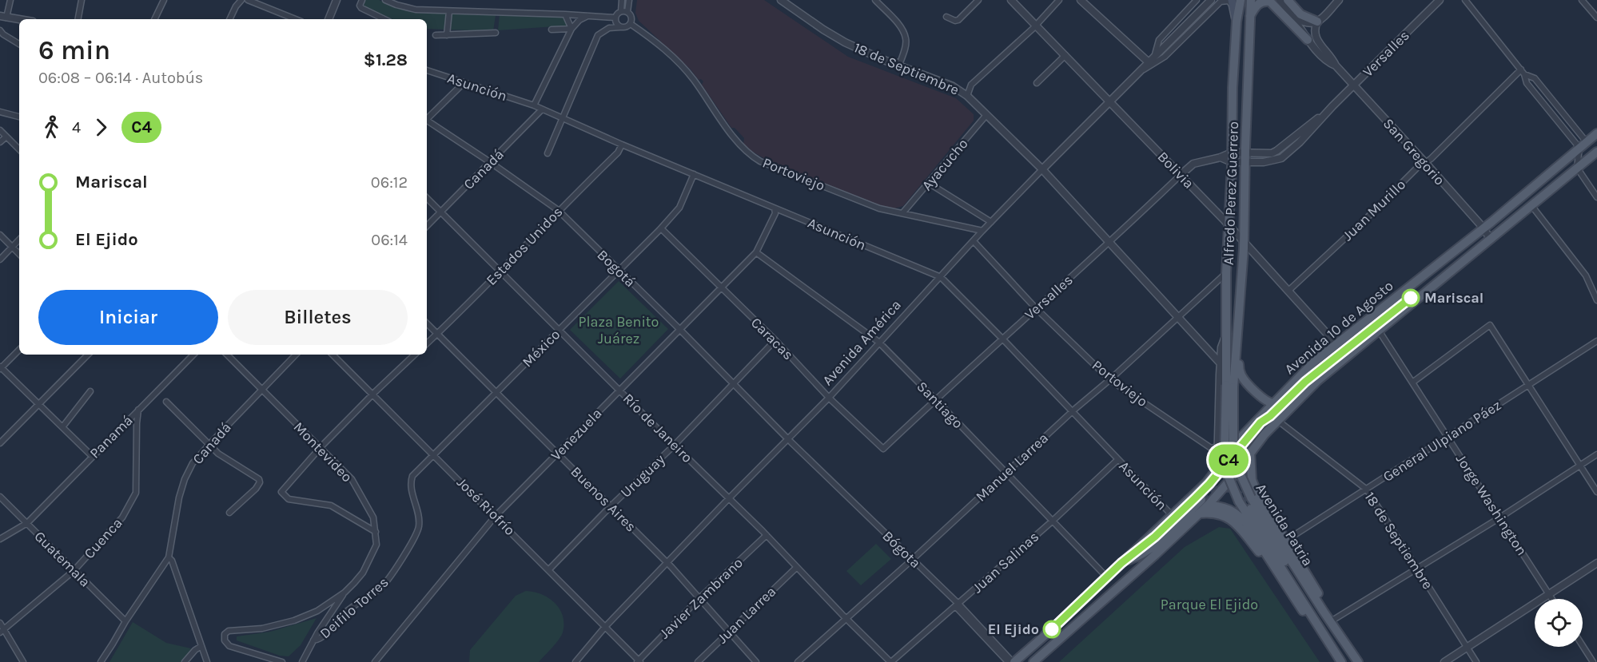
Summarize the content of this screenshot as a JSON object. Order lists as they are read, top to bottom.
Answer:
{
  "streets": {
    "main road": [
      "Alfredo Perez Guerrero",
      "Avenida 10 de Agosto",
      "Avenida América",
      "Avenida Patria"
    ],
    "street": [
      "Versalles",
      "18 de Septiembre",
      "Asunción",
      "San Gregorio",
      "Ayacucho",
      "Canadá",
      "Bolivia",
      "Portoviejo",
      "Juan Murillo",
      "Estados Unidos",
      "Bogotá",
      "Caracas",
      "México",
      "Santiago",
      "Río de Janeiro",
      "Venezuela",
      "Panamá",
      "General Ulpiano Páez",
      "Montevideo",
      "Manuel Larrea",
      "Uruguay",
      "Buenos Aires",
      "Jorge Washington",
      "José Riofrío",
      "Cuenca",
      "Bógota",
      "Guatemala",
      "Juan Salinas",
      "Javier Zambrano",
      "Deifilo Torres",
      "Juan Larrea"
    ]
  },
  "crossings": [
    ["Versalles", "18 de Septiembre"],
    ["Versalles", "Asunción"],
    ["Versalles", "San Gregorio"],
    ["Versalles", "Bolivia"],
    ["Versalles", "Portoviejo"],
    ["Versalles", "Alfredo Perez Guerrero"],
    ["Versalles", "Caracas"],
    ["Versalles", "Santiago"],
    ["18 de Septiembre", "Ayacucho"],
    ["18 de Septiembre", "Avenida 10 de Agosto"],
    ["18 de Septiembre", "Avenida América"],
    ["18 de Septiembre", "General Ulpiano Páez"],
    ["Asunción", "Canadá"],
    ["Asunción", "Estados Unidos"],
    ["Asunción", "Avenida 10 de Agosto"],
    ["Asunción", "Avenida América"],
    ["Asunción", "México"],
    ["Asunción", "Venezuela"],
    ["Asunción", "Manuel Larrea"],
    ["Asunción", "Juan Salinas"],
    ["San Gregorio", "Juan Murillo"],
    ["San Gregorio", "Avenida 10 de Agosto"],
    ["Ayacucho", "Portoviejo"],
    ["Canadá", "Bogotá"],
    ["Canadá", "Río de Janeiro"],
    ["Canadá", "Montevideo"],
    ["Bolivia", "Alfredo Perez Guerrero"],
    ["Bolivia", "Juan Murillo"],
    ["Bolivia", "Avenida 10 de Agosto"],
    ["Bolivia", "Avenida América"],
    ["Portoviejo", "Avenida América"],
    ["Portoviejo", "Manuel Larrea"],
    ["Alfredo Perez Guerrero", "Avenida América"],
    ["Alfredo Perez Guerrero", "Manuel Larrea"],
    ["Alfredo Perez Guerrero", "Avenida Patria"],
    ["Estados Unidos", "Bogotá"],
    ["Estados Unidos", "Río de Janeiro"],
    ["Estados Unidos", "Buenos Aires"],
    ["Bogotá", "Avenida América"],
    ["Bogotá", "México"],
    ["Bogotá", "Venezuela"],
    ["Bogotá", "Uruguay"],
    ["Bogotá", "Bógota"],
    ["Avenida 10 de Agosto", "Santiago"],
    ["Avenida 10 de Agosto", "Jorge Washington"],
    ["Avenida 10 de Agosto", "Bógota"],
    ["Caracas", "Avenida América"],
    ["Caracas", "México"],
    ["Caracas", "Venezuela"],
    ["Caracas", "Uruguay"],
    ["Avenida América", "Santiago"],
    ["Avenida América", "Río de Janeiro"],
    ["Avenida América", "Buenos Aires"],
    ["Avenida América", "José Riofrío"],
    ["Avenida América", "Bógota"],
    ["México", "Río de Janeiro"],
    ["México", "Buenos Aires"],
    ["México", "José Riofrío"],
    ["México", "Deifilo Torres"],
    ["Santiago", "Venezuela"],
    ["Santiago", "Manuel Larrea"],
    ["Santiago", "Juan Salinas"],
    ["Río de Janeiro", "Venezuela"],
    ["Río de Janeiro", "Manuel Larrea"],
    ["Río de Janeiro", "Uruguay"],
    ["Río de Janeiro", "Juan Salinas"],
    ["Río de Janeiro", "Javier Zambrano"],
    ["Río de Janeiro", "Juan Larrea"],
    ["Venezuela", "Buenos Aires"],
    ["Venezuela", "José Riofrío"],
    ["Panamá", "Cuenca"],
    ["Panamá", "Guatemala"],
    ["General Ulpiano Páez", "Jorge Washington"],
    ["Montevideo", "Deifilo Torres"],
    ["Manuel Larrea", "Bógota"],
    ["Uruguay", "Buenos Aires"],
    ["Uruguay", "José Riofrío"],
    ["Buenos Aires", "Javier Zambrano"],
    ["Buenos Aires", "Juan Larrea"],
    ["José Riofrío", "Javier Zambrano"],
    ["Cuenca", "Guatemala"],
    ["Bógota", "Juan Salinas"]
  ],
  "parks": ["Plaza Benito Juárez", "Parque El Ejido"],
  "places": ["Mariscal", "El Ejido"],
  "lines": ["bus line C4"],
  "page": {
    "on_map": "C4",
    "heading": ["6 min", "06:08 – 06:14 · Autobús", "$1.28"],
    "legs": ["4", "C4"],
    "list": [
      {
        "name": "Mariscal",
        "value": "06:12"
      },
      {
        "name": "El Ejido",
        "value": "06:14"
      }
    ],
    "buttons": ["Iniciar", "Billetes"]
  }
}
